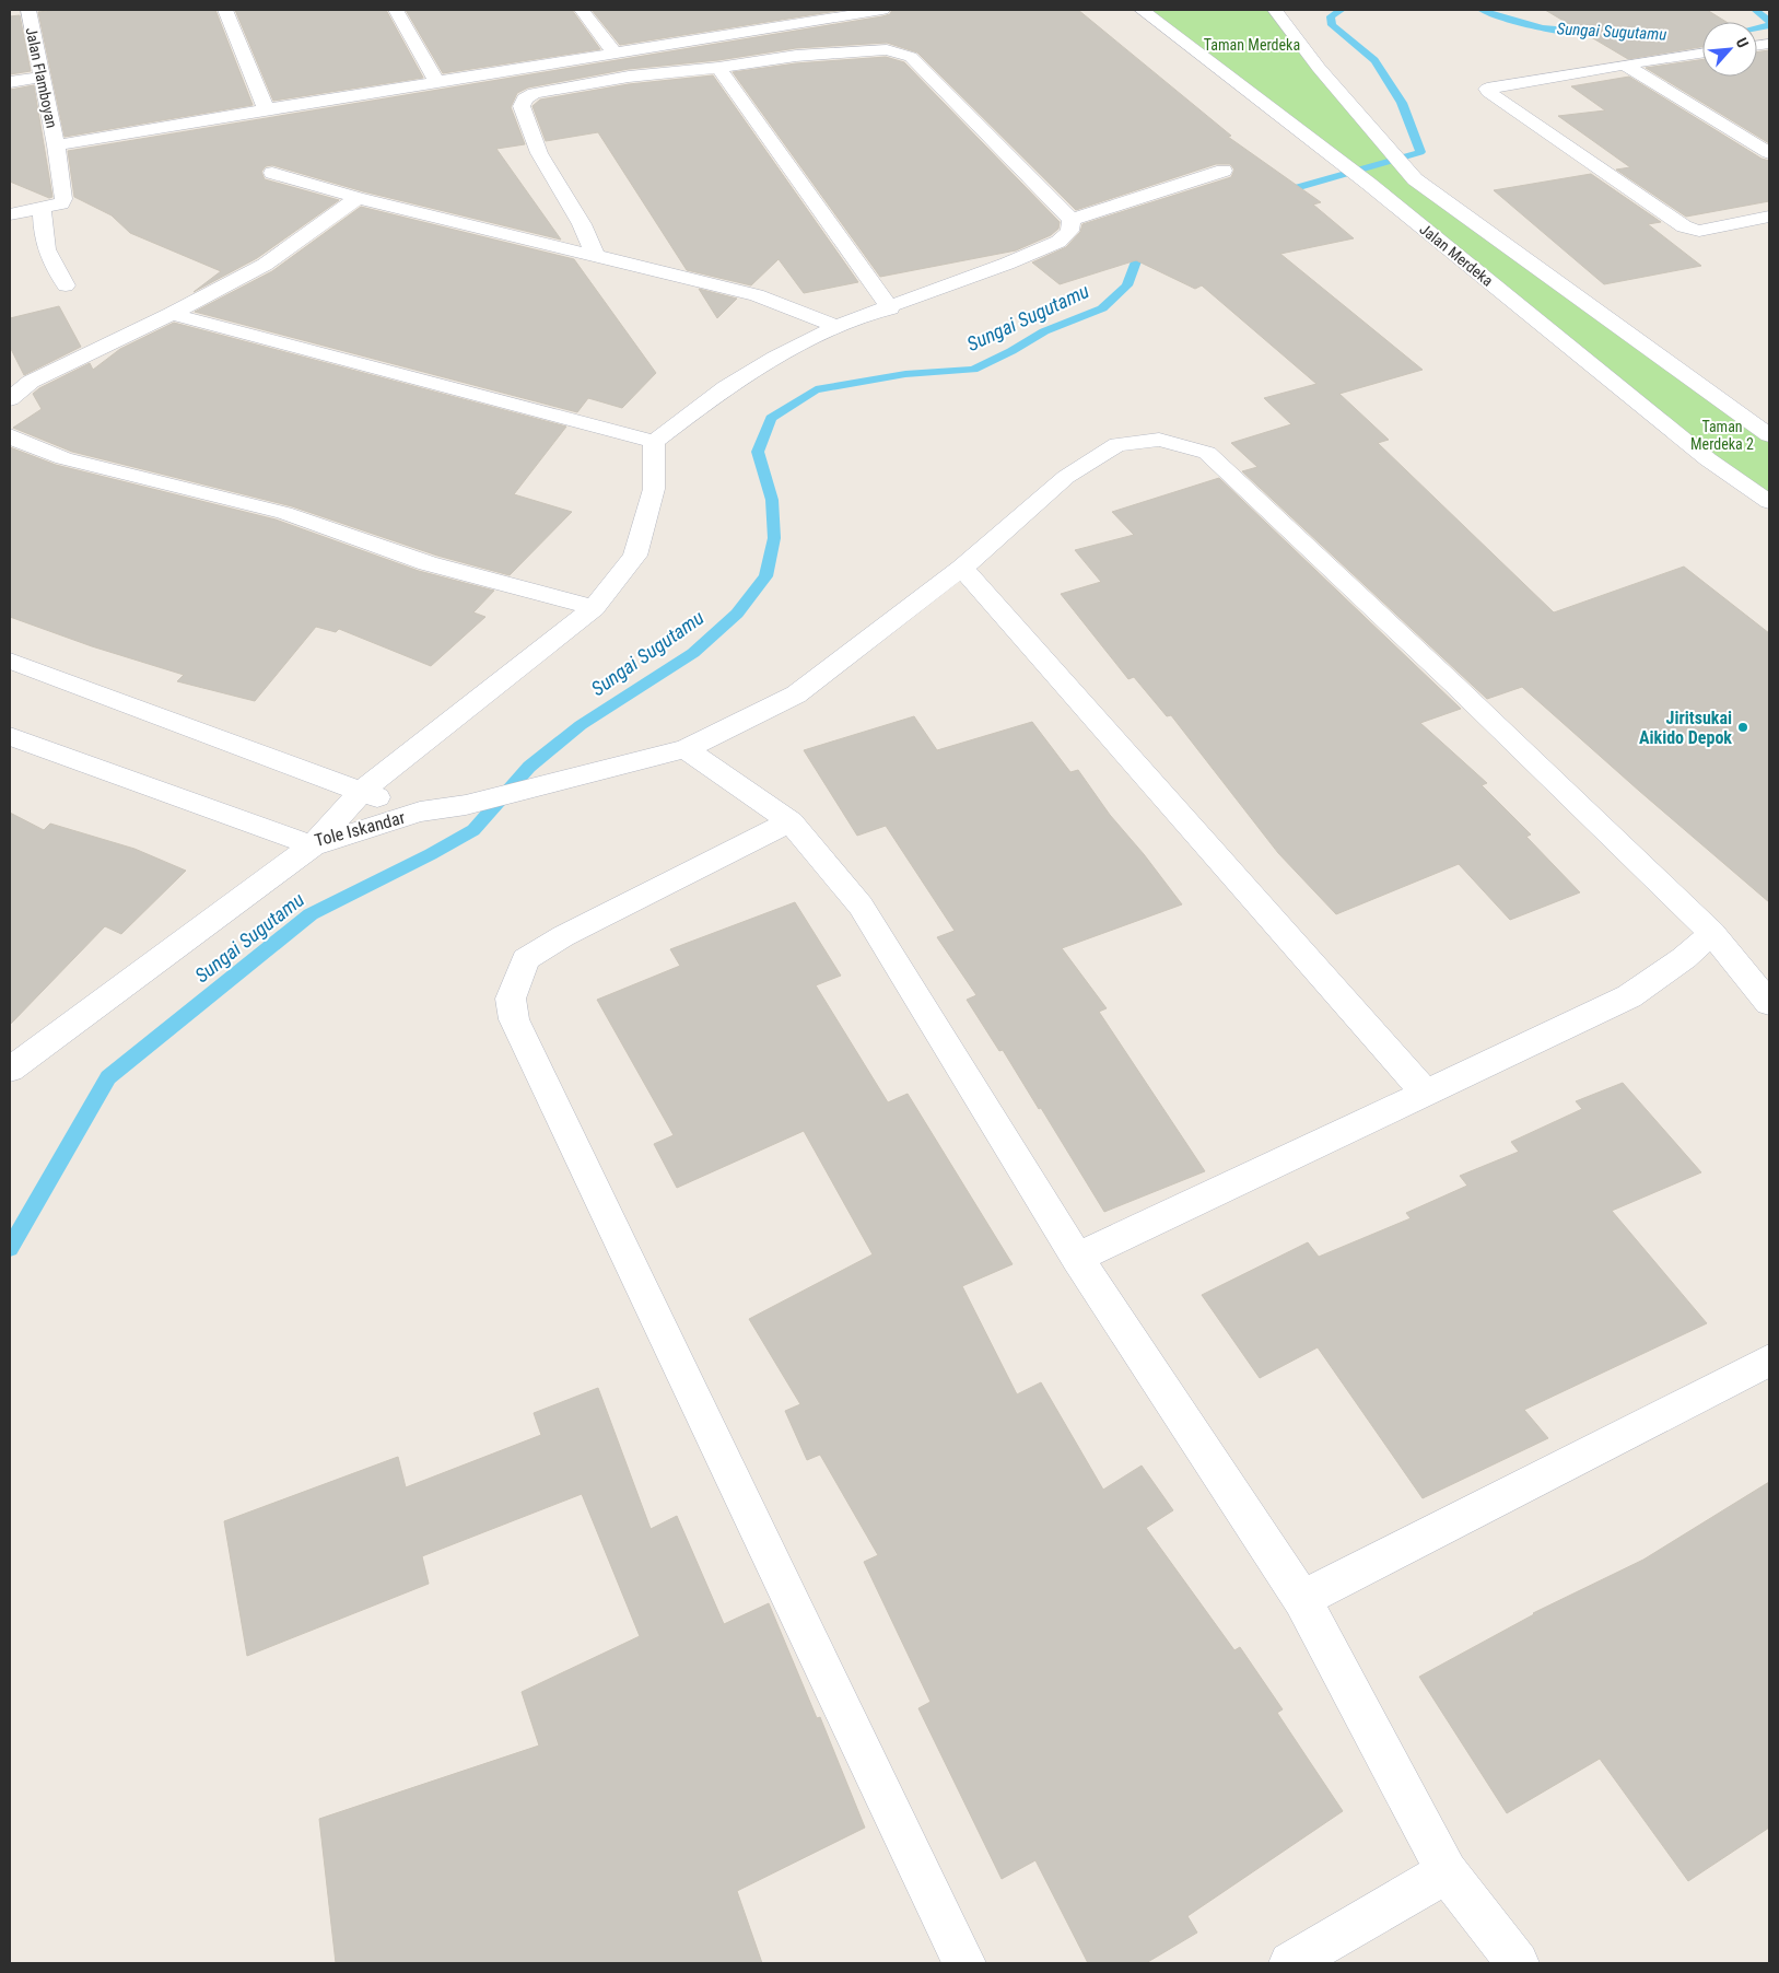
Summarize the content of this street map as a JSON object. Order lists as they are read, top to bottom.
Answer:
{
  "streets": {
    "street": ["Jalan Flamboyan", "Jalan Merdeka", "Tole Iskandar"]
  },
  "water": ["Sungai Sugutamu"],
  "parks": ["Taman Merdeka", "Taman Merdeka 2"],
  "places": ["Jiritsukai Aikido Depok"],
  "north": "top right"
}
